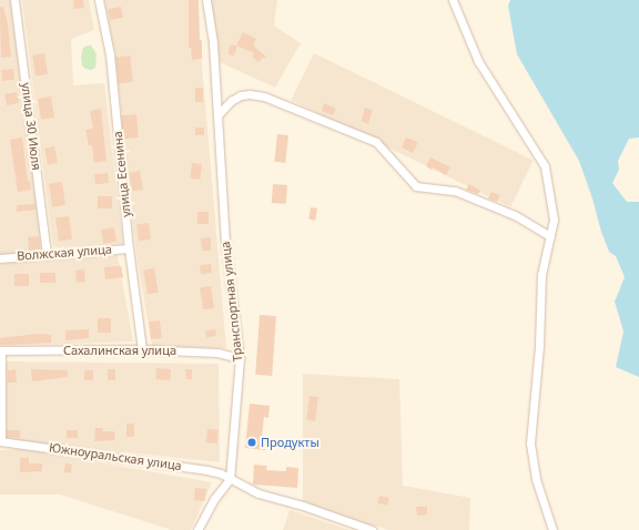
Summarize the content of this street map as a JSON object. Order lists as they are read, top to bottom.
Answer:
{
  "streets": {
    "street": [
      "улица 30 Июля",
      "улица Есенина",
      "Волжская улица",
      "Транспортная улица",
      "Сахалинская улица",
      "Южноуральская улица"
    ]
  },
  "crossings": [
    ["улица 30 Июля", "Волжская улица"],
    ["улица Есенина", "Волжская улица"],
    ["улица Есенина", "Сахалинская улица"],
    ["Транспортная улица", "Сахалинская улица"],
    ["Транспортная улица", "Южноуральская улица"]
  ],
  "places": ["Продукты"]
}
